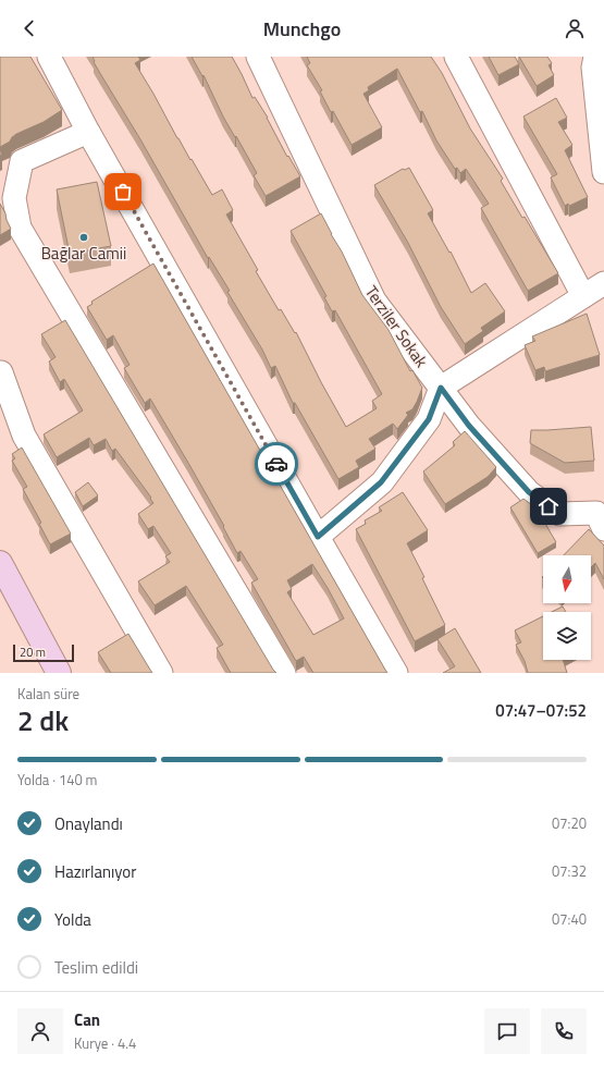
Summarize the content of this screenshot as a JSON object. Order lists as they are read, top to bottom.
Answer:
{
  "streets": {
    "street": ["Terziler Sokak"]
  },
  "places": ["Bağlar Camii"],
  "scale_bar": "20 m",
  "north": "bottom",
  "page": {
    "header": "Munchgo",
    "scale": "20 m",
    "heading": ["2 dk", "Kalan süre", "07:47–07:52"],
    "panel": ["Can", "Kurye · 4.4"],
    "bar": "Yolda · 140 m",
    "list": [
      ["Onaylandı", "07:20"],
      ["Hazırlanıyor", "07:32"],
      ["Yolda", "07:40"],
      "Teslim edildi"
    ]
  }
}
